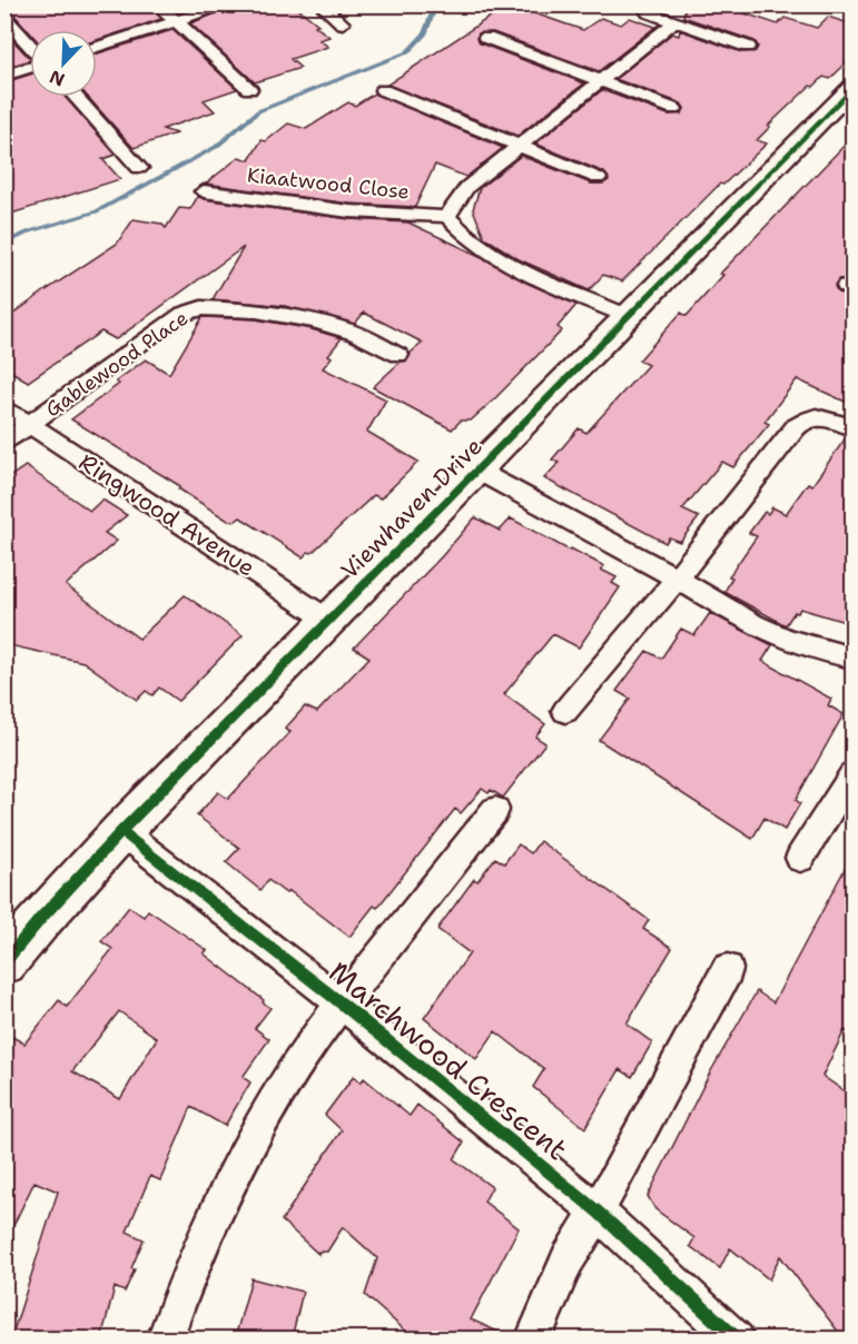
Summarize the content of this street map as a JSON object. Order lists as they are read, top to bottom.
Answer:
{
  "streets": {
    "street": [
      "Kiaatwood Close",
      "Gablewood Place",
      "Viewhaven Drive",
      "Ringwood Avenue",
      "Marchwood Crescent"
    ]
  },
  "crossings": [
    ["Gablewood Place", "Ringwood Avenue"],
    ["Viewhaven Drive", "Ringwood Avenue"],
    ["Viewhaven Drive", "Marchwood Crescent"]
  ],
  "north": "bottom left"
}
